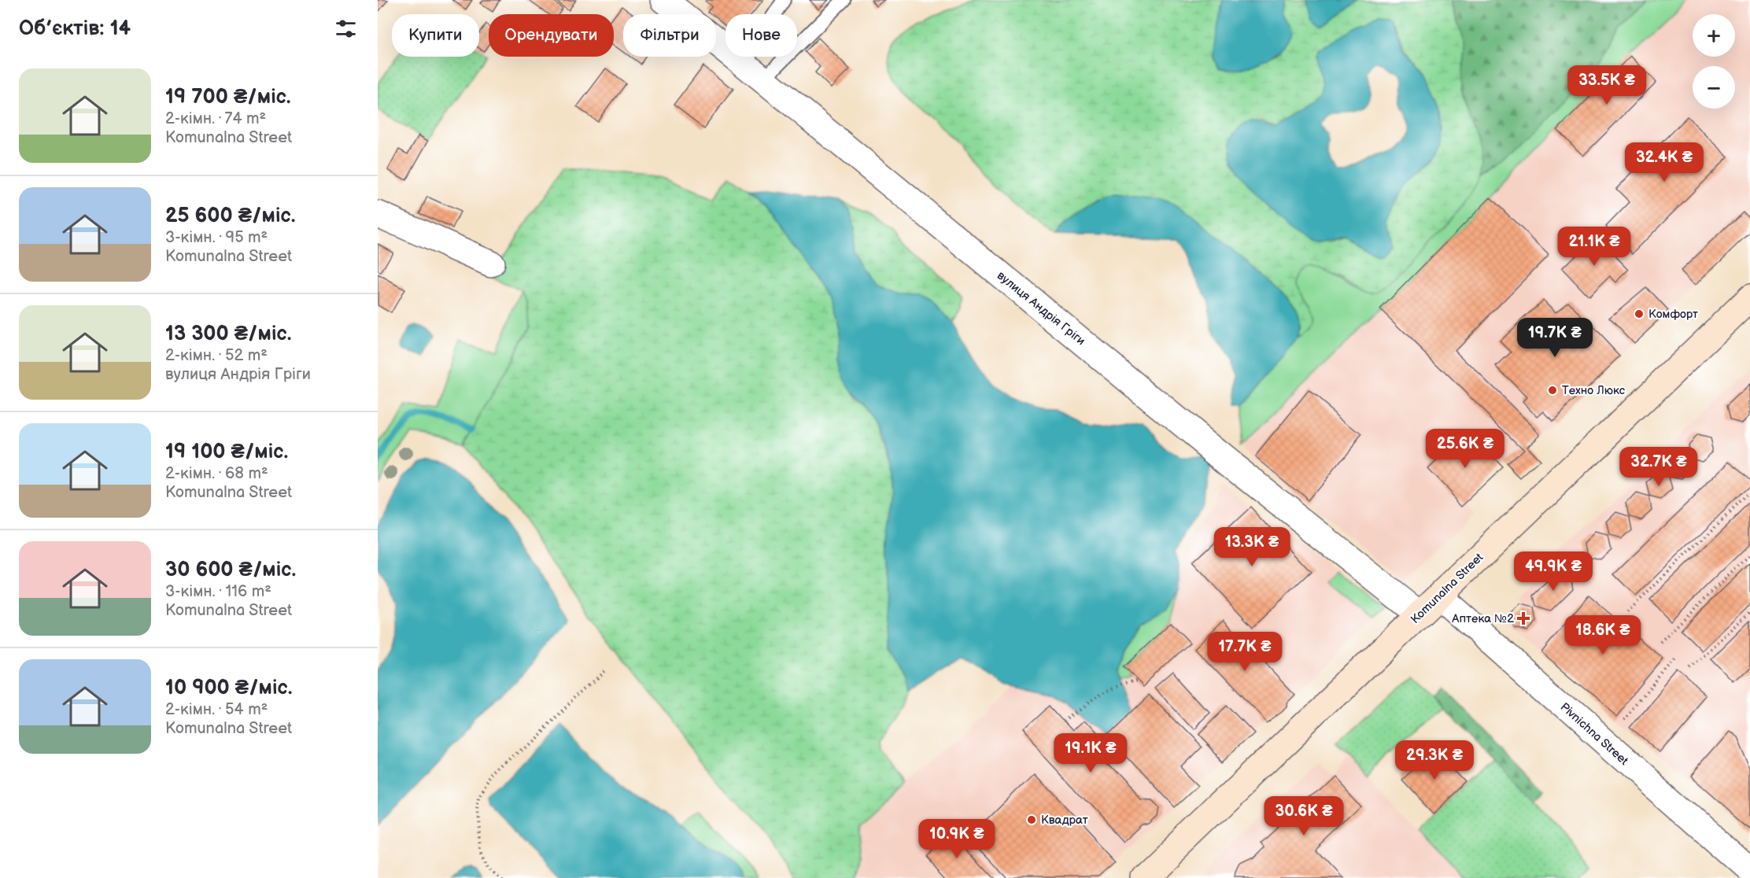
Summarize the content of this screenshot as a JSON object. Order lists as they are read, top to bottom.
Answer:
{
  "streets": {
    "main road": ["Komunalna Street"],
    "street": ["вулиця Андрія Гріги", "Pivnichna Street"]
  },
  "crossings": [
    ["вулиця Андрія Гріги", "Komunalna Street"],
    ["Komunalna Street", "Pivnichna Street"]
  ],
  "places": {
    "other": ["Комфорт", "Техно Люкс", "Квадрат"],
    "health": ["Аптека №2"]
  },
  "page": {
    "heading": "Об’єктів: 14",
    "map_buttons": ["+", "−"],
    "chip": [
      "Купити",
      "Орендувати",
      "Фільтри",
      "Нове"
    ],
    "list": [
      {
        "name": "19 700 ₴/міс.",
        "note": "2-кімн. · 74 m² · Komunalna Street"
      },
      {
        "name": "25 600 ₴/міс.",
        "note": "3-кімн. · 95 m² · Komunalna Street"
      },
      {
        "name": "13 300 ₴/міс.",
        "note": "2-кімн. · 52 m² · вулиця Андрія Гріги"
      },
      {
        "name": "19 100 ₴/міс.",
        "note": "2-кімн. · 68 m² · Komunalna Street"
      },
      {
        "name": "30 600 ₴/міс.",
        "note": "3-кімн. · 116 m² · Komunalna Street"
      },
      {
        "name": "10 900 ₴/міс.",
        "note": "2-кімн. · 54 m² · Komunalna Street"
      }
    ],
    "price": [
      "33.5K ₴",
      "32.4K ₴",
      "21.1K ₴",
      "19.7K ₴",
      "25.6K ₴",
      "32.7K ₴",
      "13.3K ₴",
      "49.9K ₴",
      "18.6K ₴",
      "17.7K ₴",
      "19.1K ₴",
      "29.3K ₴",
      "30.6K ₴",
      "10.9K ₴"
    ]
  }
}
